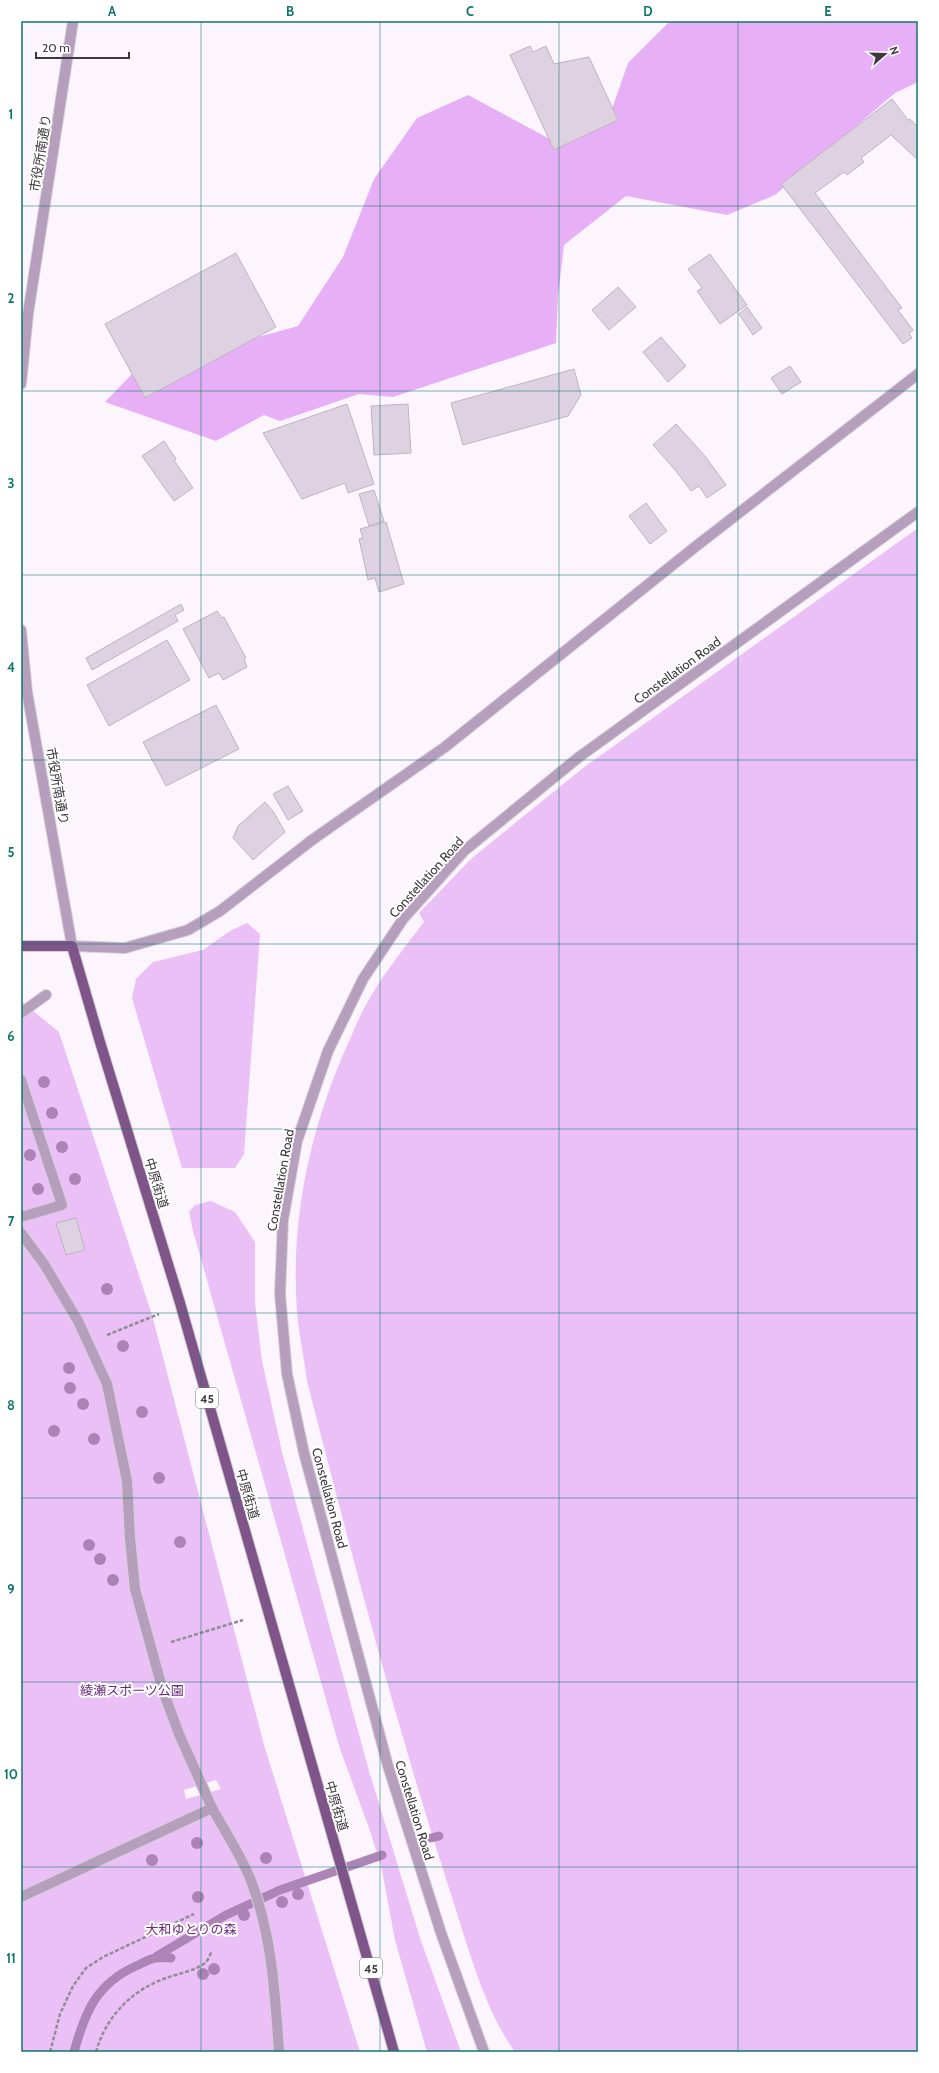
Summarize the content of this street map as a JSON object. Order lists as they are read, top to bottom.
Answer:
{
  "streets": {
    "main road": ["中原街道", "45"],
    "street": ["市役所南通り", "Constellation Road"]
  },
  "crossings": [
    ["市役所南通り", "中原街道"]
  ],
  "parks": ["綾瀬スポーツ公園", "大和ゆとりの森"],
  "scale_bar": "20 m",
  "north": "right",
  "grid": {
    "columns": [
      "A",
      "B",
      "C",
      "D",
      "E"
    ],
    "rows": [
      "1",
      "2",
      "3",
      "4",
      "5",
      "6",
      "7",
      "8",
      "9",
      "10",
      "11"
    ]
  }
}
